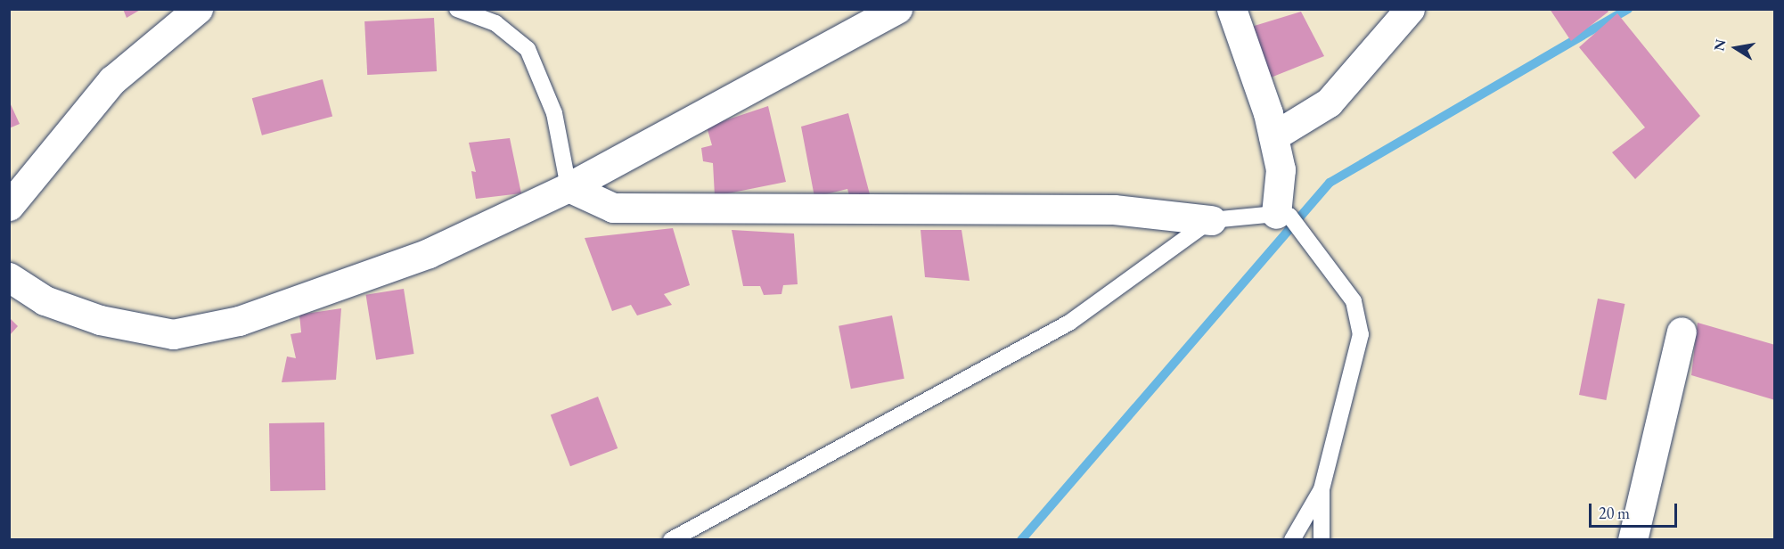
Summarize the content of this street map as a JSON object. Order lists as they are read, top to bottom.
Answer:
{
  "scale_bar": "20 m",
  "north": "left"
}
